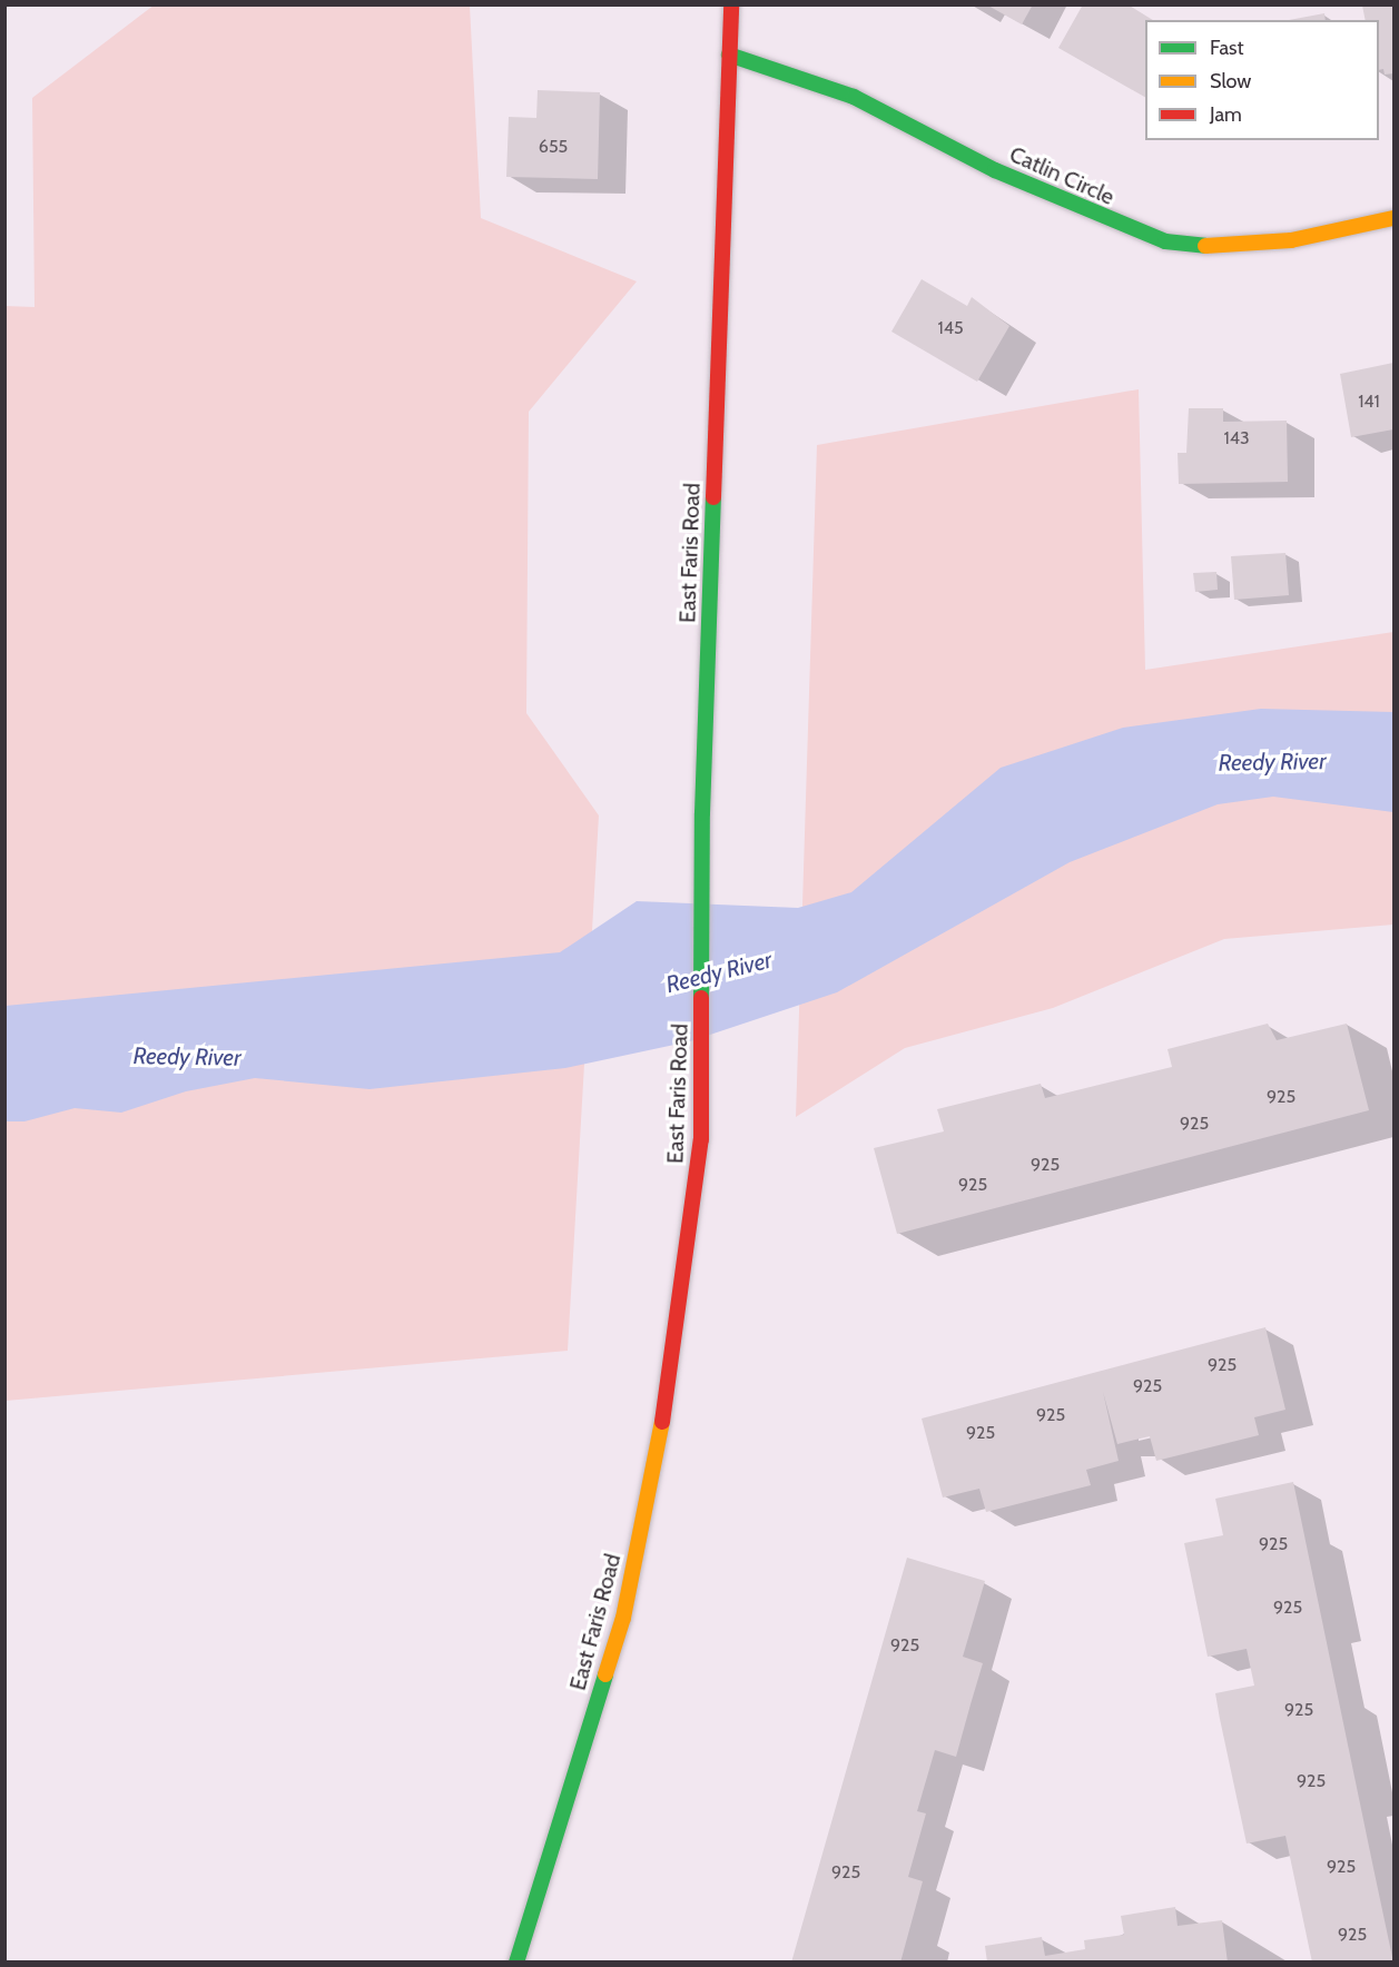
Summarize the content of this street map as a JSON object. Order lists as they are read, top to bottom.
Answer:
{
  "streets": {
    "main road": ["Catlin Circle", "East Faris Road"]
  },
  "crossings": [
    ["Catlin Circle", "East Faris Road"]
  ],
  "water": ["Reedy River"],
  "house_numbers": [
    "655",
    "145",
    "141",
    "143",
    "925",
    "925",
    "925",
    "925",
    "925",
    "925",
    "925",
    "925",
    "925",
    "925",
    "925",
    "925",
    "925",
    "925",
    "925",
    "925"
  ],
  "legend": ["Fast", "Slow", "Jam"]
}
